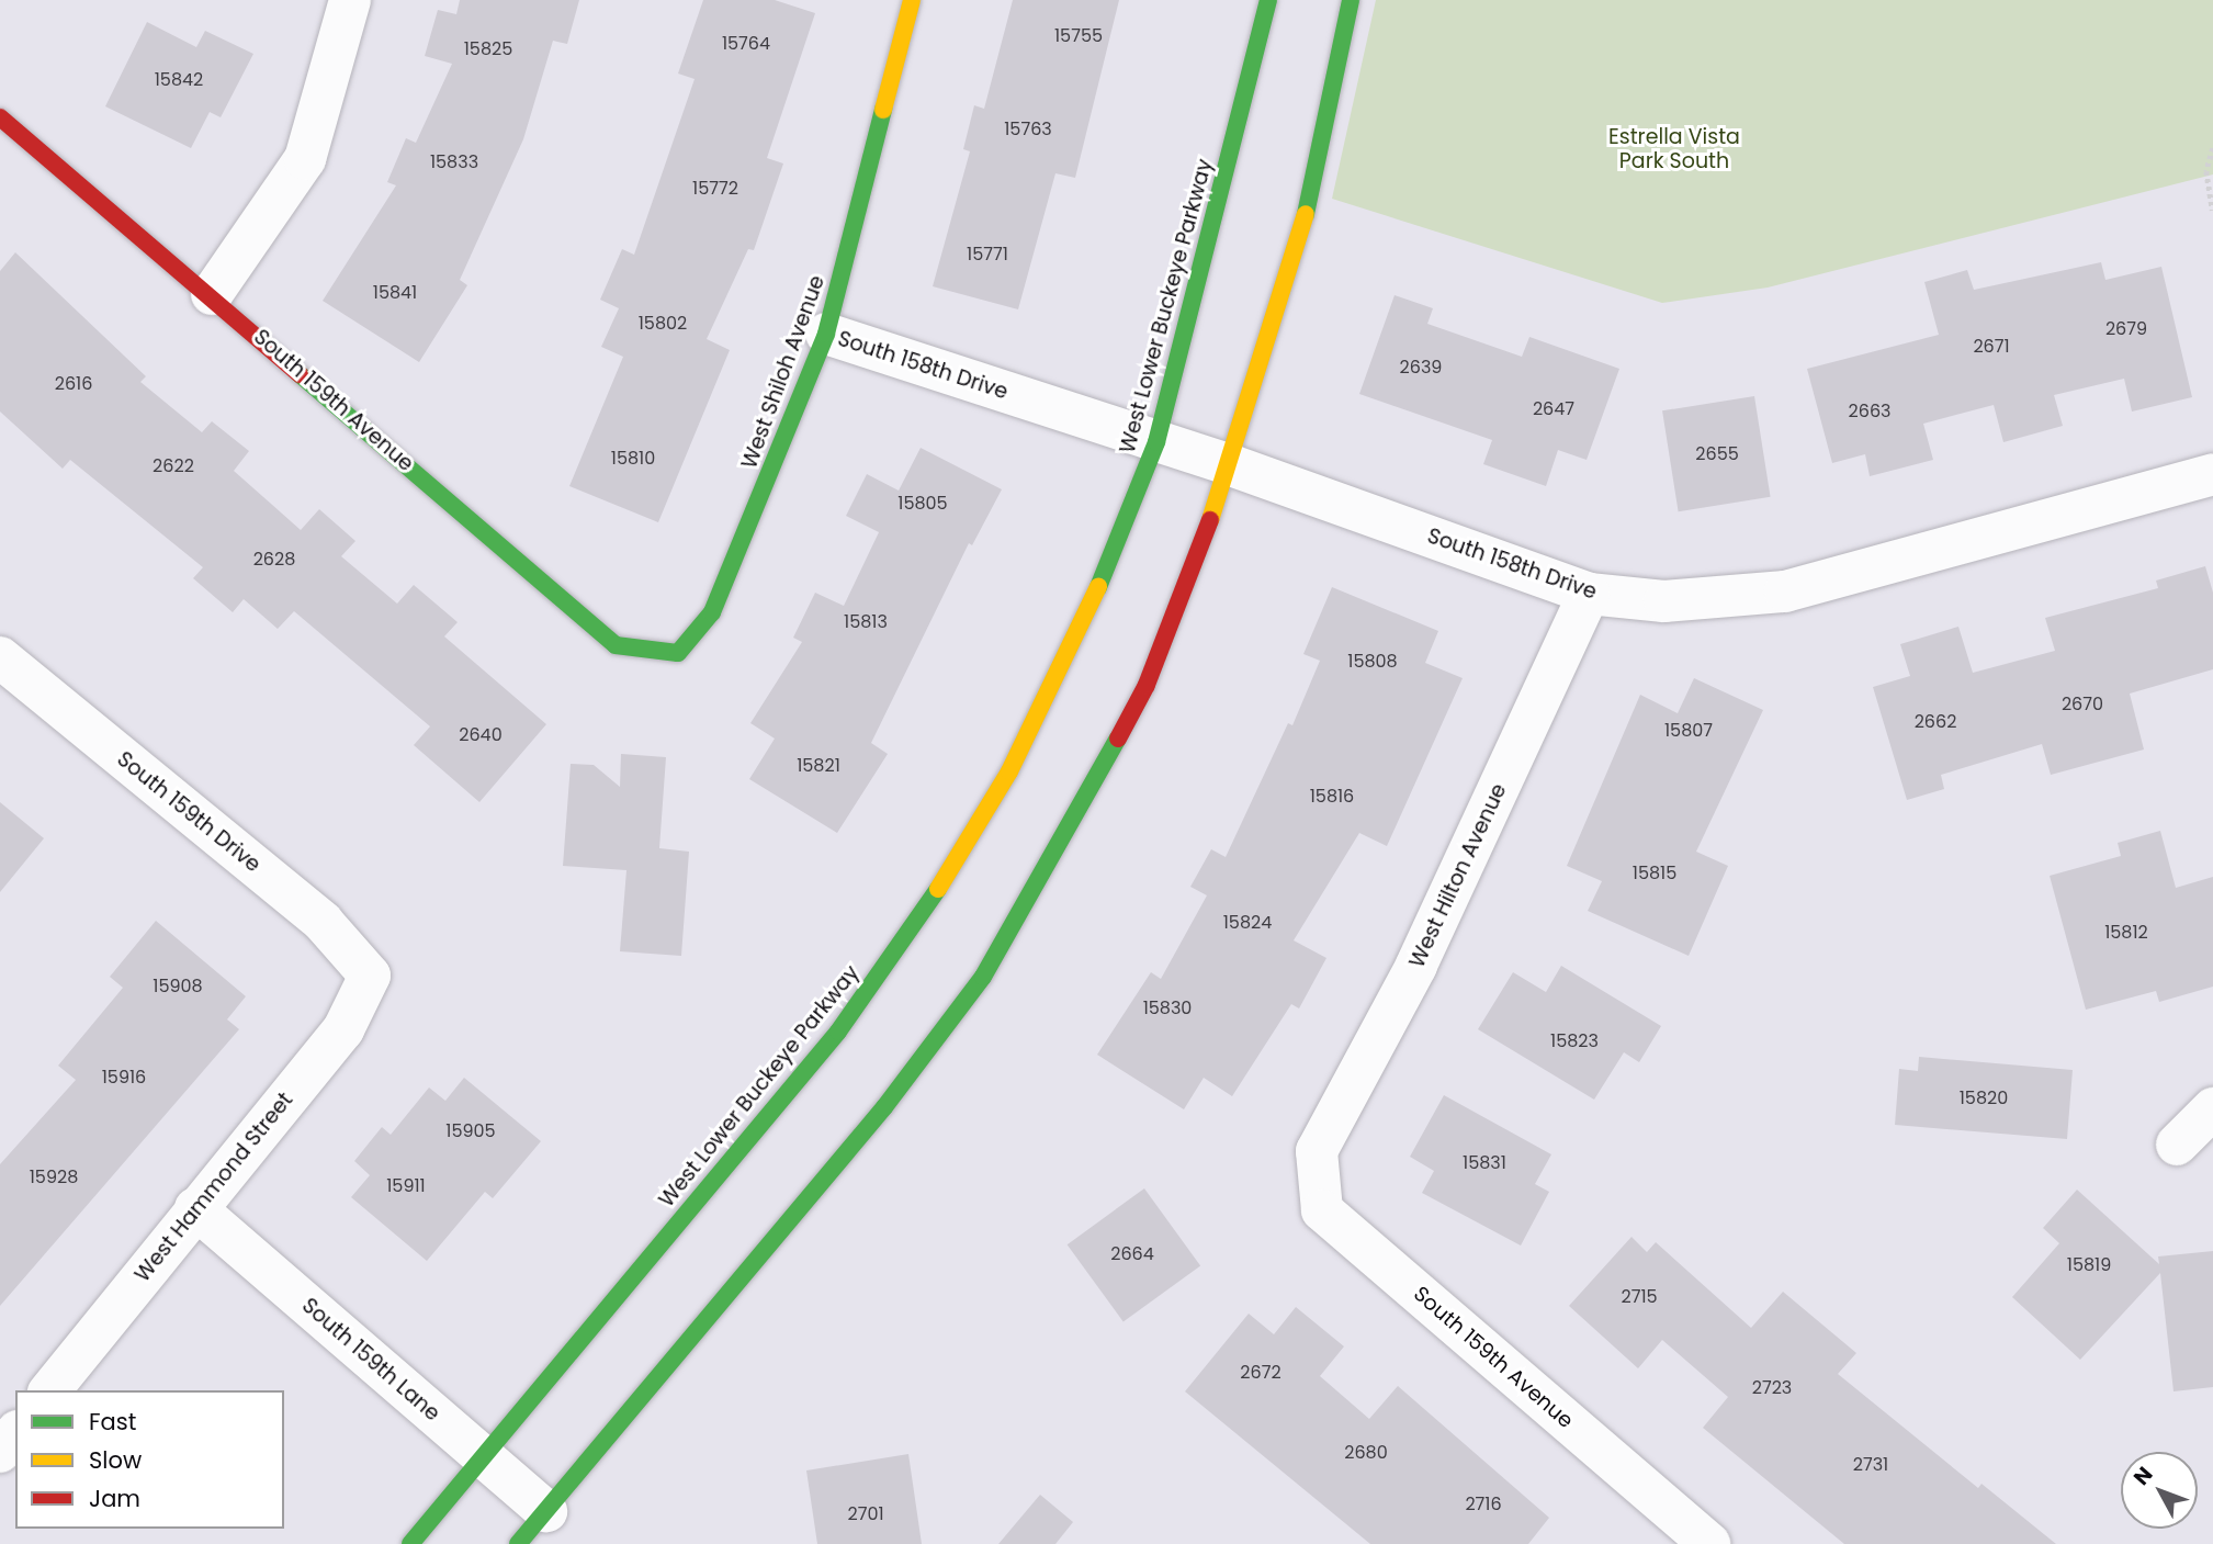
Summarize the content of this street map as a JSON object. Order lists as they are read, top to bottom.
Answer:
{
  "streets": {
    "main road": ["West Lower Buckeye Parkway", "West Shiloh Avenue", "South 159th Avenue"],
    "street": [
      "South 158th Drive",
      "South 159th Drive",
      "West Hilton Avenue",
      "West Hammond Street",
      "South 159th Lane"
    ]
  },
  "crossings": [
    ["West Lower Buckeye Parkway", "South 158th Drive"],
    ["West Lower Buckeye Parkway", "South 159th Lane"],
    ["South 158th Drive", "West Shiloh Avenue"],
    ["South 158th Drive", "West Hilton Avenue"],
    ["West Shiloh Avenue", "South 159th Avenue"],
    ["South 159th Avenue", "West Hilton Avenue"],
    ["South 159th Drive", "West Hammond Street"],
    ["West Hammond Street", "South 159th Lane"]
  ],
  "parks": ["Estrella Vista Park South"],
  "house_numbers": [
    "15755",
    "15764",
    "15825",
    "15842",
    "15763",
    "15833",
    "15772",
    "15771",
    "15841",
    "15802",
    "2679",
    "2671",
    "2639",
    "2616",
    "2647",
    "2663",
    "2655",
    "15810",
    "2622",
    "15805",
    "2628",
    "15813",
    "15808",
    "2670",
    "2662",
    "15807",
    "2640",
    "15821",
    "15816",
    "15815",
    "15824",
    "15812",
    "15908",
    "15830",
    "15823",
    "15916",
    "15820",
    "15905",
    "15831",
    "15928",
    "15911",
    "2664",
    "15819",
    "2715",
    "2672",
    "2723",
    "2680",
    "2731",
    "2716",
    "2701"
  ],
  "legend": ["Fast", "Slow", "Jam"],
  "north": "top left"
}
